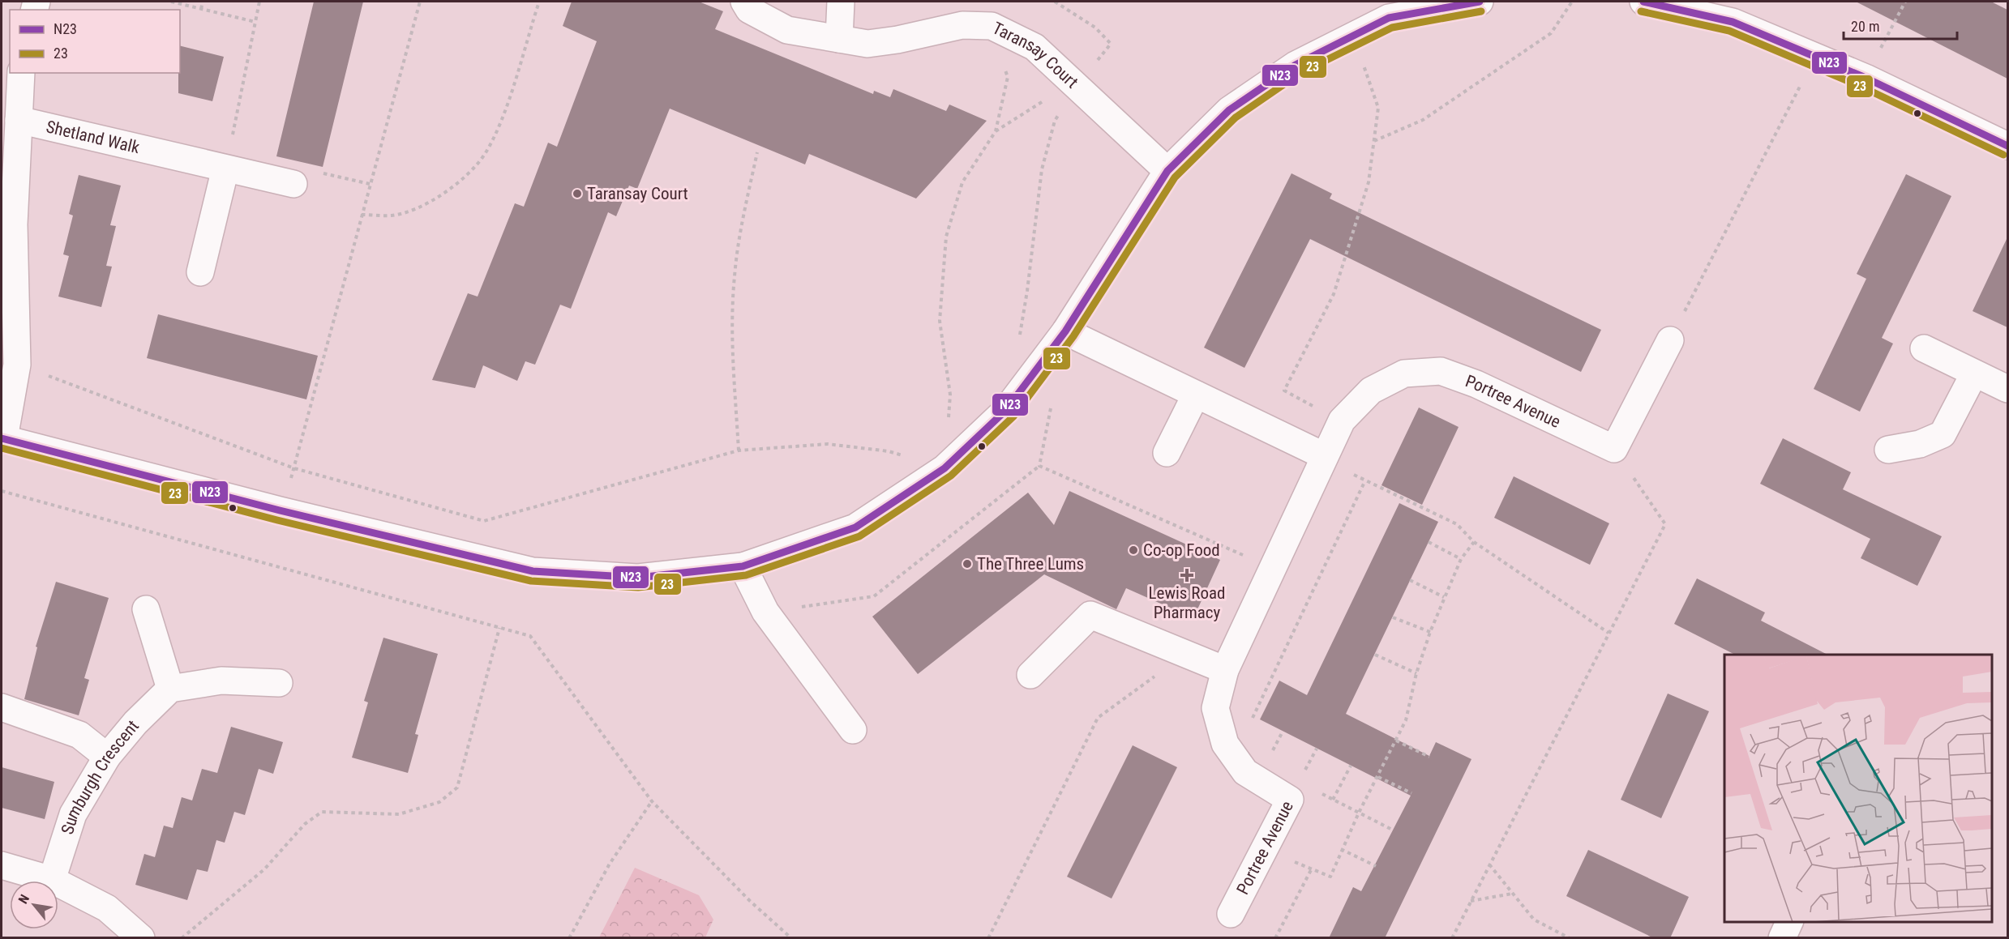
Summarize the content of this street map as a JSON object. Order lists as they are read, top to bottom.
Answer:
{
  "streets": {
    "street": [
      "Taransay Court",
      "Shetland Walk",
      "Portree Avenue",
      "Sumburgh Crescent"
    ]
  },
  "places": {
    "other": ["Taransay Court", "Co-op Food", "The Three Lums"],
    "health": ["Lewis Road Pharmacy"]
  },
  "lines": ["transit line N23", "transit line 23"],
  "legend": ["N23", "23"],
  "scale_bar": "20 m",
  "north": "top left"
}
